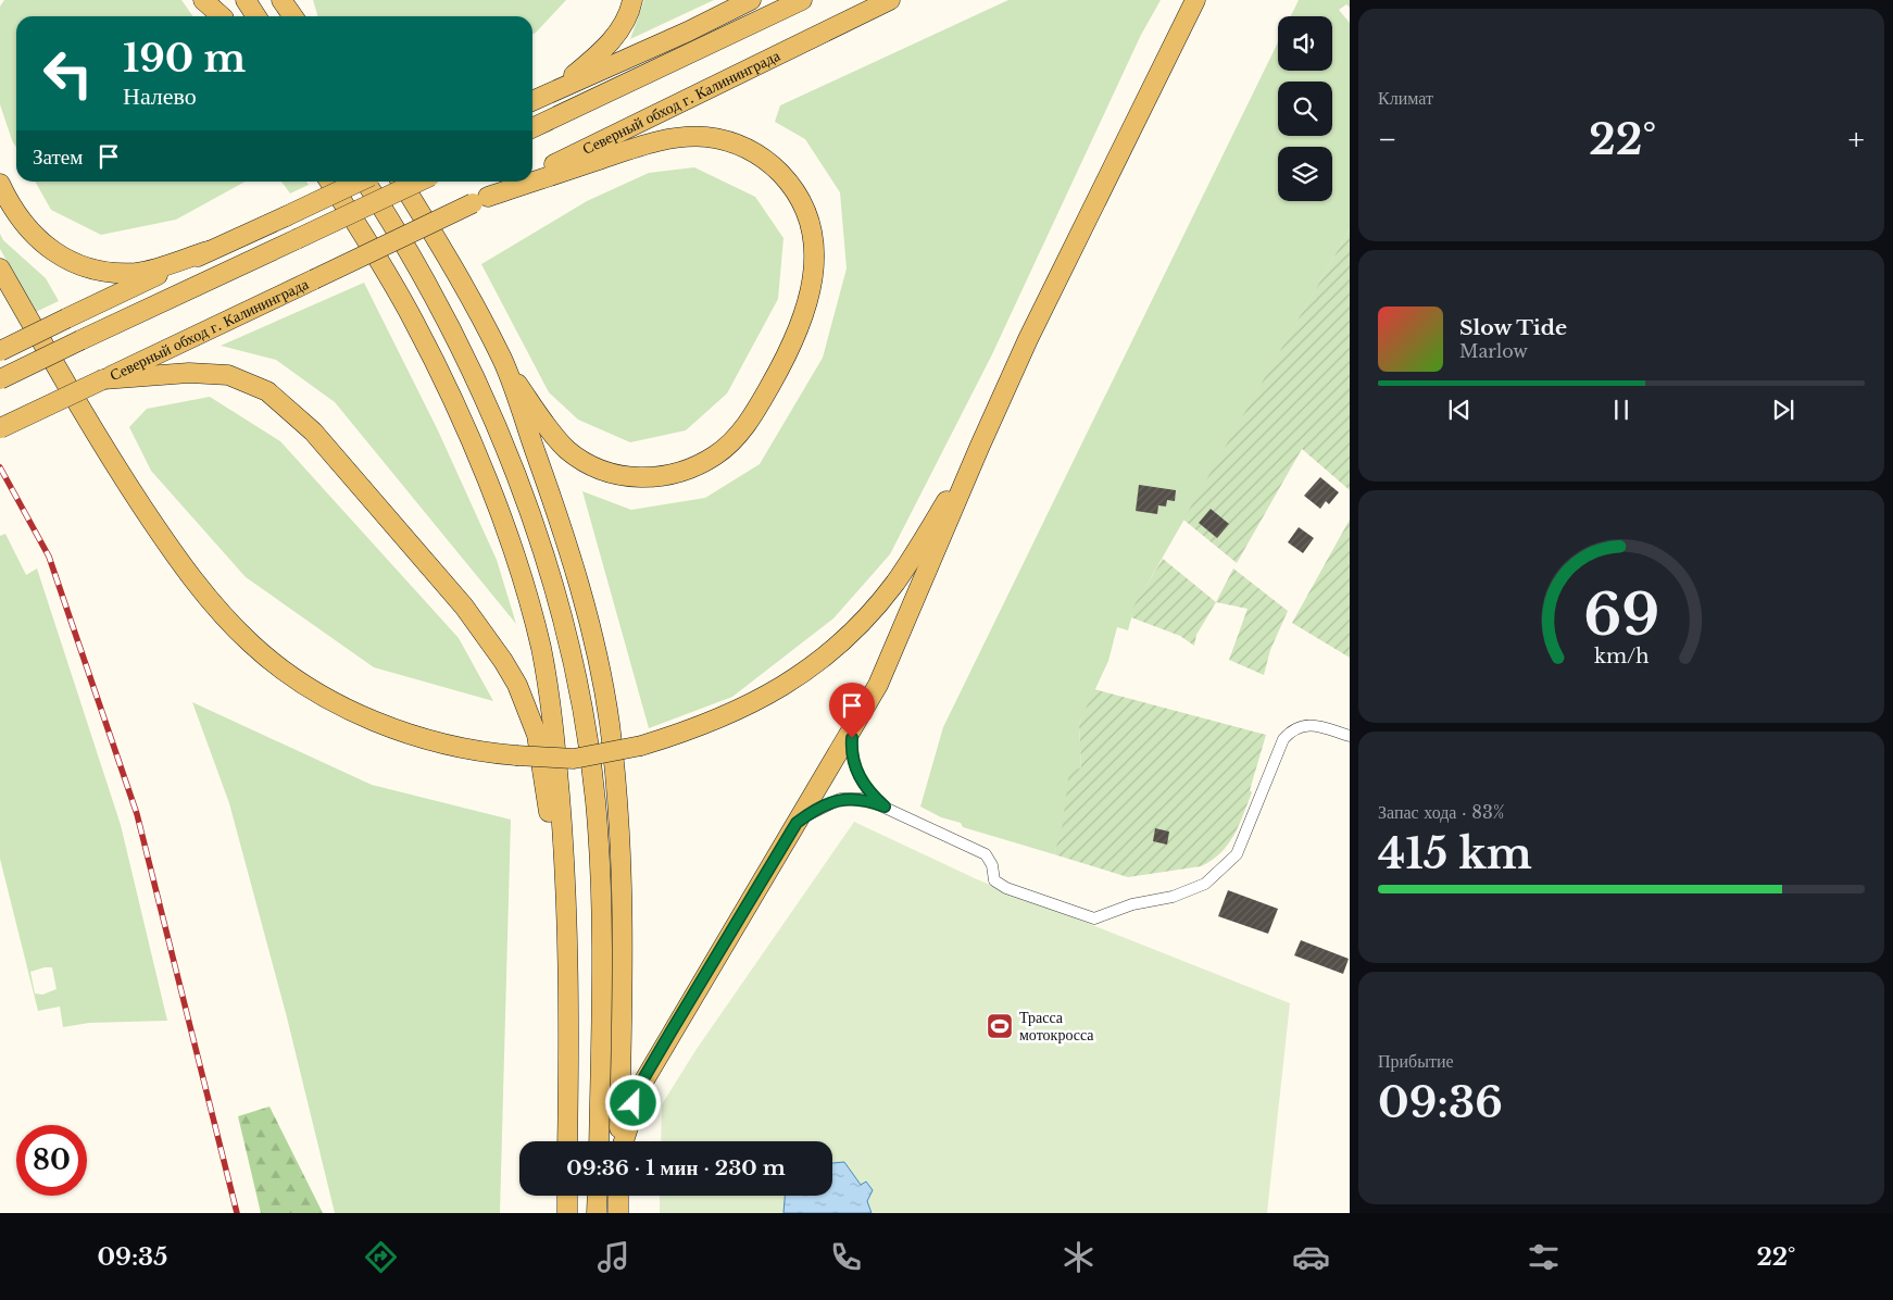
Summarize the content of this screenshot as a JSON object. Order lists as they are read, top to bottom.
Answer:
{
  "streets": {
    "highway": ["Северный обход г. Калининграда"]
  },
  "places": {
    "sports": ["Трасса мотокросса"]
  },
  "page": {
    "tile": [
      "Климат",
      ["Запас хода · 83%", "415 km"],
      ["Прибытие", "09:36"]
    ],
    "turn": ["190 m", "Налево"],
    "heat": ["−", "22°", "+"],
    "then": "Затем",
    "song": ["Slow Tide", "Marlow"],
    "limit": "80",
    "trip": "09:36 · 1 мин · 230 m",
    "tabs": ["09:35", "22°"],
    "gauge": ["69", "km/h"]
  }
}
